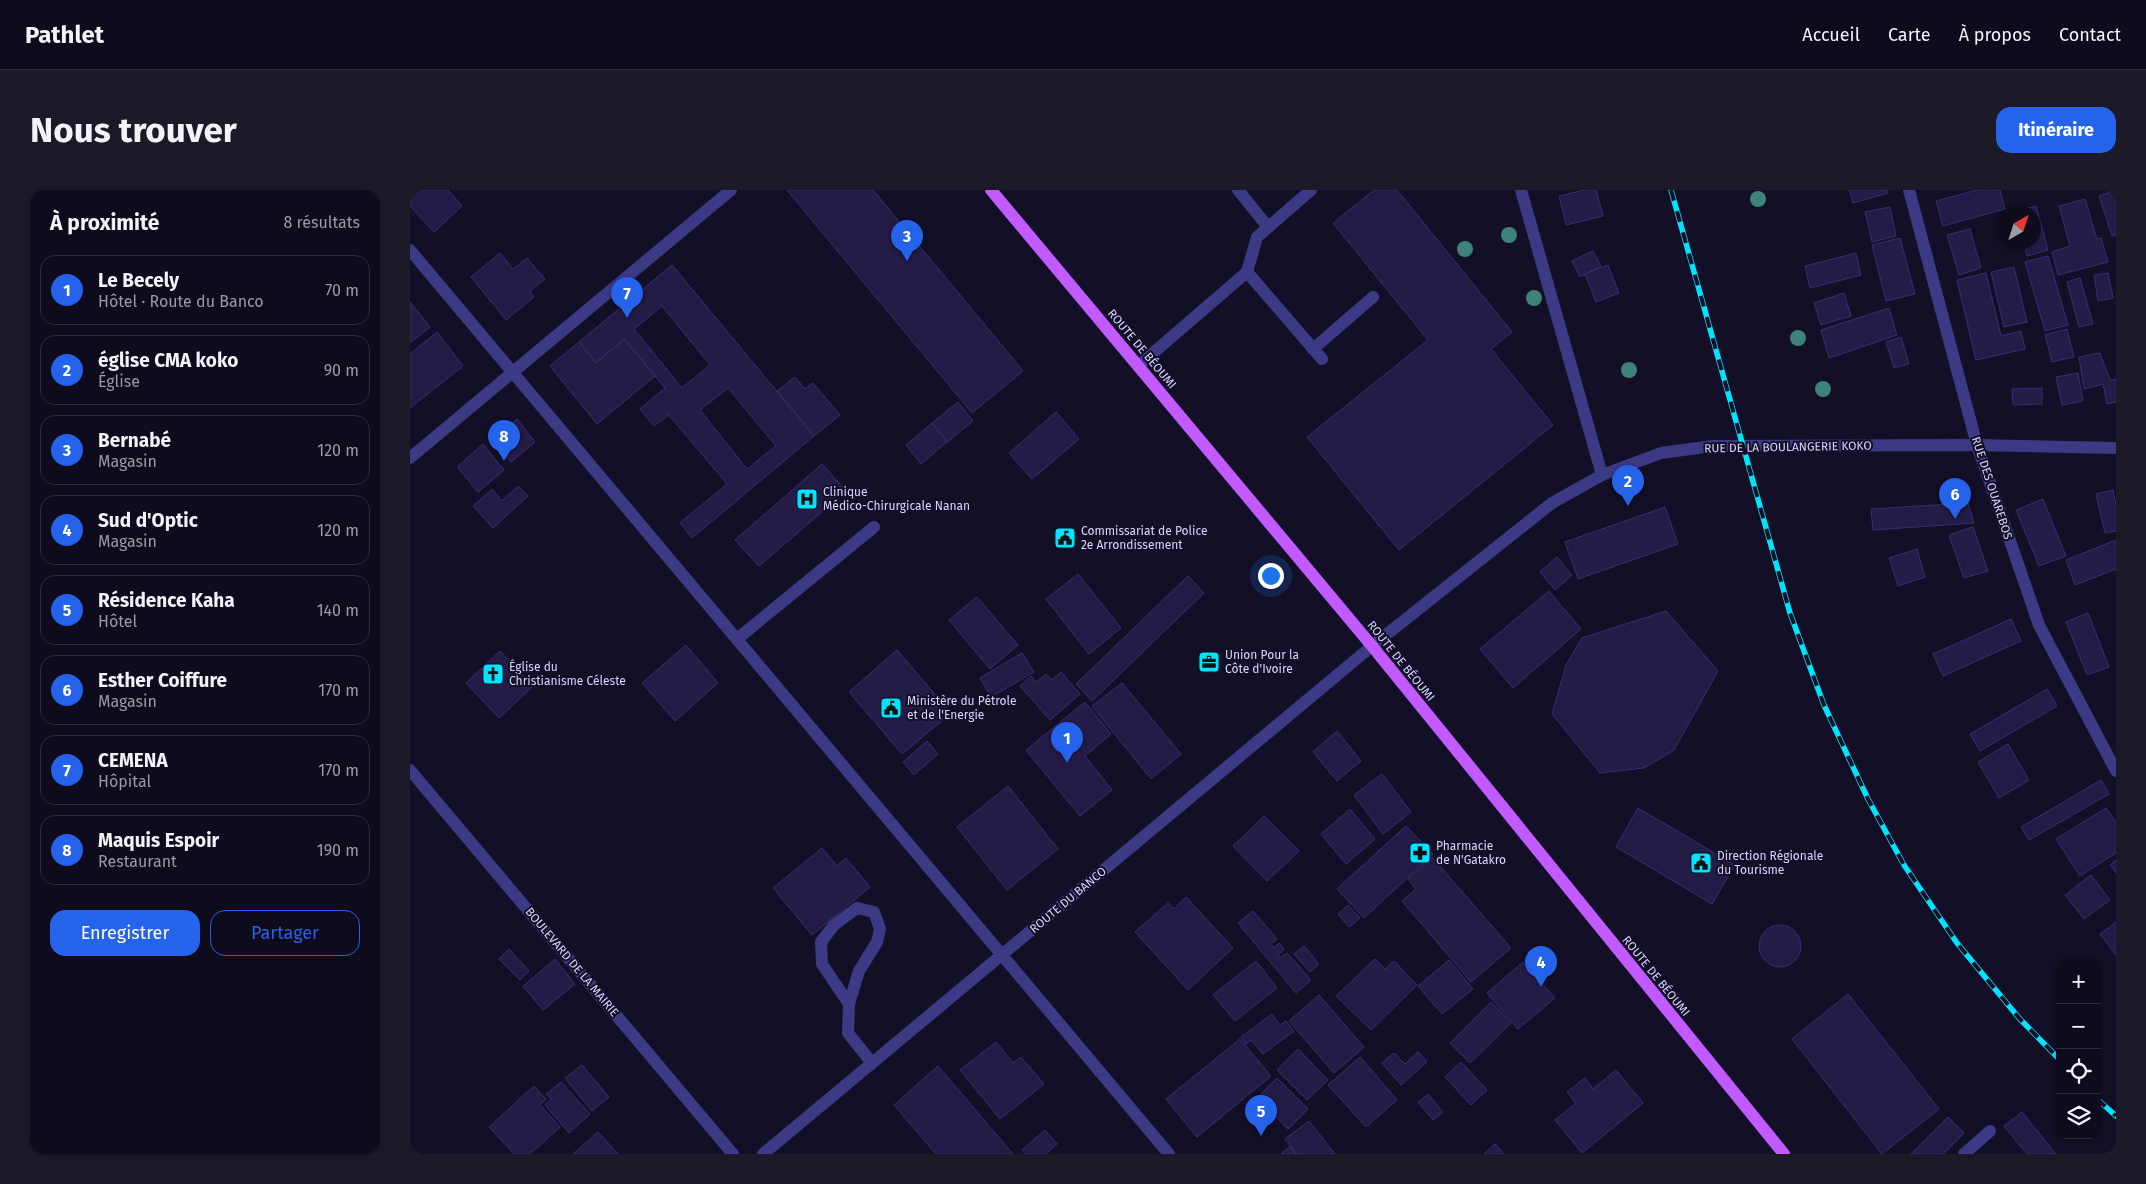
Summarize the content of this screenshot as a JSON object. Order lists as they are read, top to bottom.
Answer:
{
  "streets": {
    "main road": ["ROUTE DE BÉOUMI"],
    "street": [
      "RUE DE LA BOULANGERIE KOKO",
      "RUE DES OUAREBOS",
      "ROUTE DU BANCO",
      "BOULEVARD DE LA MAIRIE"
    ]
  },
  "crossings": [
    ["ROUTE DE BÉOUMI", "RUE DE LA BOULANGERIE KOKO"],
    ["ROUTE DE BÉOUMI", "ROUTE DU BANCO"],
    ["RUE DE LA BOULANGERIE KOKO", "RUE DES OUAREBOS"],
    ["RUE DE LA BOULANGERIE KOKO", "ROUTE DU BANCO"]
  ],
  "places": {
    "hospital": ["Clinique Médico-Chirurgicale Nanan"],
    "public building": ["Commissariat de Police 2e Arrondissement", "Ministère du Pétrole et de l'Energie", "Direction Régionale du Tourisme"],
    "office": ["Union Pour la Côte d'Ivoire"],
    "church": ["Église du Christianisme Céleste"],
    "pharmacy": ["Pharmacie de N'Gatakro"]
  },
  "north": "top right",
  "page": {
    "header": "Pathlet",
    "nav": [
      "Accueil",
      "Carte",
      "À propos",
      "Contact"
    ],
    "buttons": [
      "Itinéraire",
      ["Enregistrer", "Partager"]
    ],
    "title": "Nous trouver",
    "heading": ["À proximité", "8 résultats"],
    "pins": [
      "3",
      "7",
      "8",
      "2",
      "6",
      "1",
      "4",
      "5"
    ],
    "list": [
      {
        "mark": "1",
        "name": "Le Becely",
        "note": "Hôtel · Route du Banco",
        "value": "70 m"
      },
      {
        "mark": "2",
        "name": "église CMA koko",
        "note": "Église",
        "value": "90 m"
      },
      {
        "mark": "3",
        "name": "Bernabé",
        "note": "Magasin",
        "value": "120 m"
      },
      {
        "mark": "4",
        "name": "Sud d'Optic",
        "note": "Magasin",
        "value": "120 m"
      },
      {
        "mark": "5",
        "name": "Résidence Kaha",
        "note": "Hôtel",
        "value": "140 m"
      },
      {
        "mark": "6",
        "name": "Esther Coiffure",
        "note": "Magasin",
        "value": "170 m"
      },
      {
        "mark": "7",
        "name": "CEMENA",
        "note": "Hôpital",
        "value": "170 m"
      },
      {
        "mark": "8",
        "name": "Maquis Espoir",
        "note": "Restaurant",
        "value": "190 m"
      }
    ],
    "map_buttons": ["+", "−"]
  }
}
